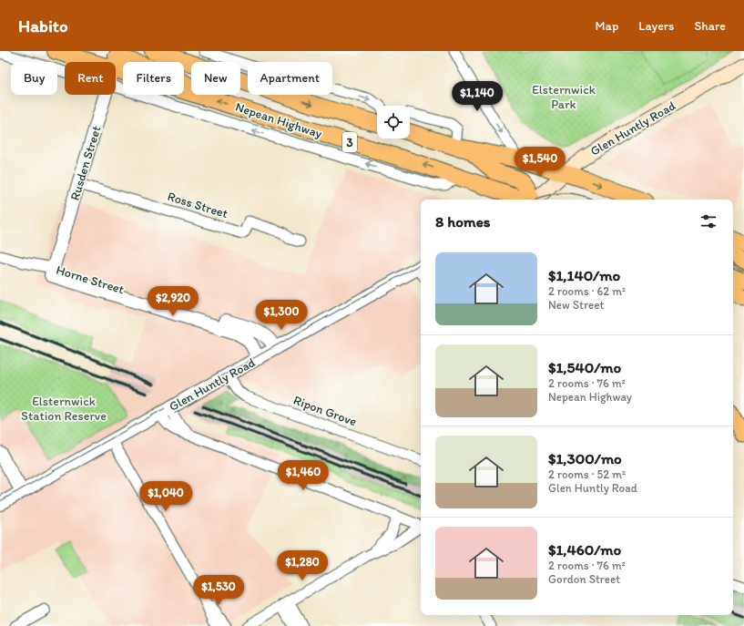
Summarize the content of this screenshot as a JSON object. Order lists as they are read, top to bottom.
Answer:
{
  "streets": {
    "highway": ["Nepean Highway", "3"],
    "main road": ["Glen Huntly Road"],
    "street": [
      "Rusden Street",
      "Ross Street",
      "Horne Street",
      "Ripon Grove"
    ]
  },
  "crossings": [
    ["Glen Huntly Road", "Horne Street"],
    ["Glen Huntly Road", "Ripon Grove"],
    ["Rusden Street", "Ross Street"],
    ["Rusden Street", "Horne Street"]
  ],
  "parks": ["Elsternwick Park", "Elsternwick Station Reserve"],
  "page": {
    "header": "Habito",
    "nav": ["Map", "Layers", "Share"],
    "chip": [
      "Buy",
      "Rent",
      "Filters",
      "New",
      "Apartment"
    ],
    "price": [
      "$1,140",
      "$1,540",
      "$2,920",
      "$1,300",
      "$1,460",
      "$1,040",
      "$1,280",
      "$1,530"
    ],
    "heading": "8 homes",
    "list": [
      {
        "name": "$1,140/mo",
        "note": "2 rooms · 62 m² · New Street"
      },
      {
        "name": "$1,540/mo",
        "note": "2 rooms · 76 m² · Nepean Highway"
      },
      {
        "name": "$1,300/mo",
        "note": "2 rooms · 52 m² · Glen Huntly Road"
      },
      {
        "name": "$1,460/mo",
        "note": "2 rooms · 76 m² · Gordon Street"
      }
    ]
  }
}
